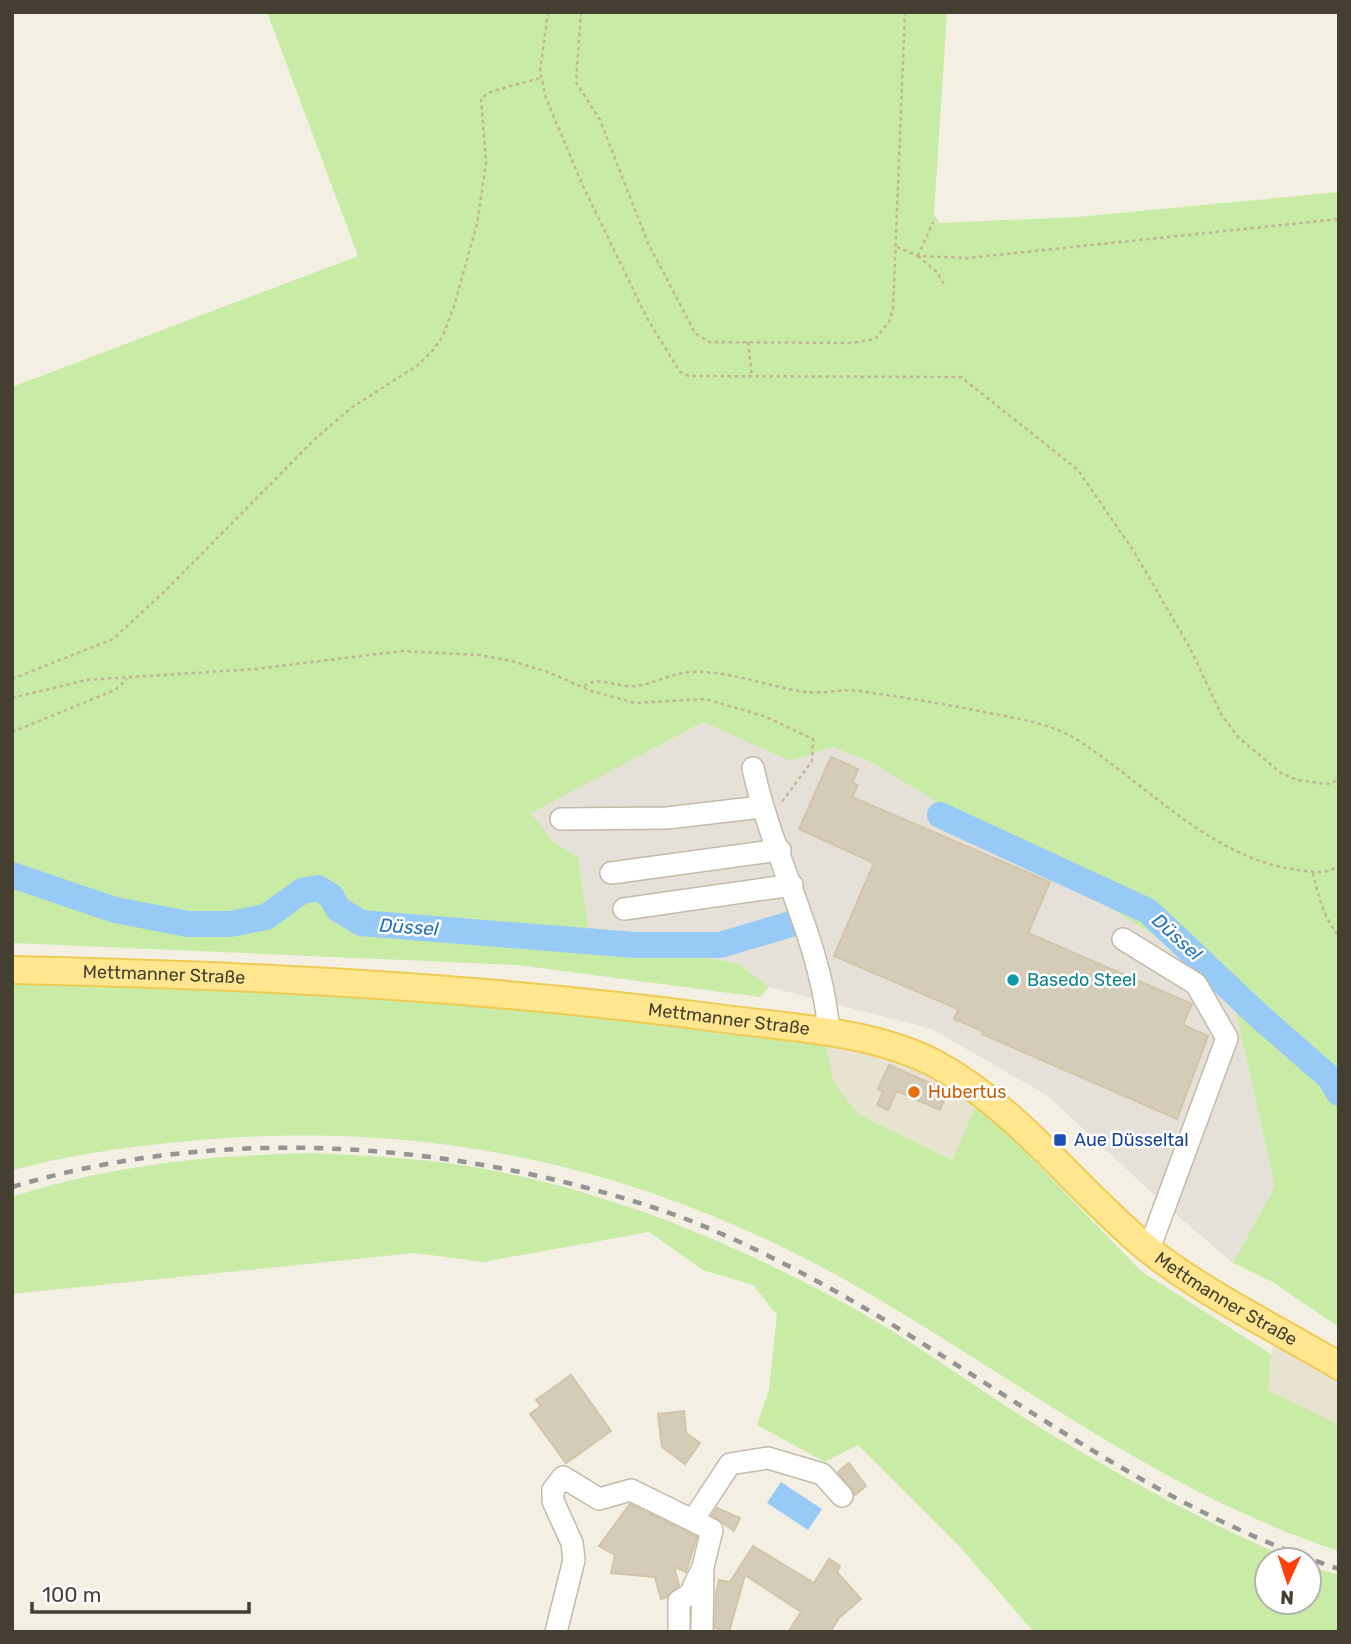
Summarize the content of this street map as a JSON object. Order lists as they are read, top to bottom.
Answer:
{
  "streets": {
    "main road": ["Mettmanner Straße"]
  },
  "water": ["Düssel"],
  "places": {
    "other": ["Basedo Steel", "Hubertus"],
    "transit": ["Aue Düsseltal"]
  },
  "scale_bar": "100 m",
  "north": "bottom"
}
